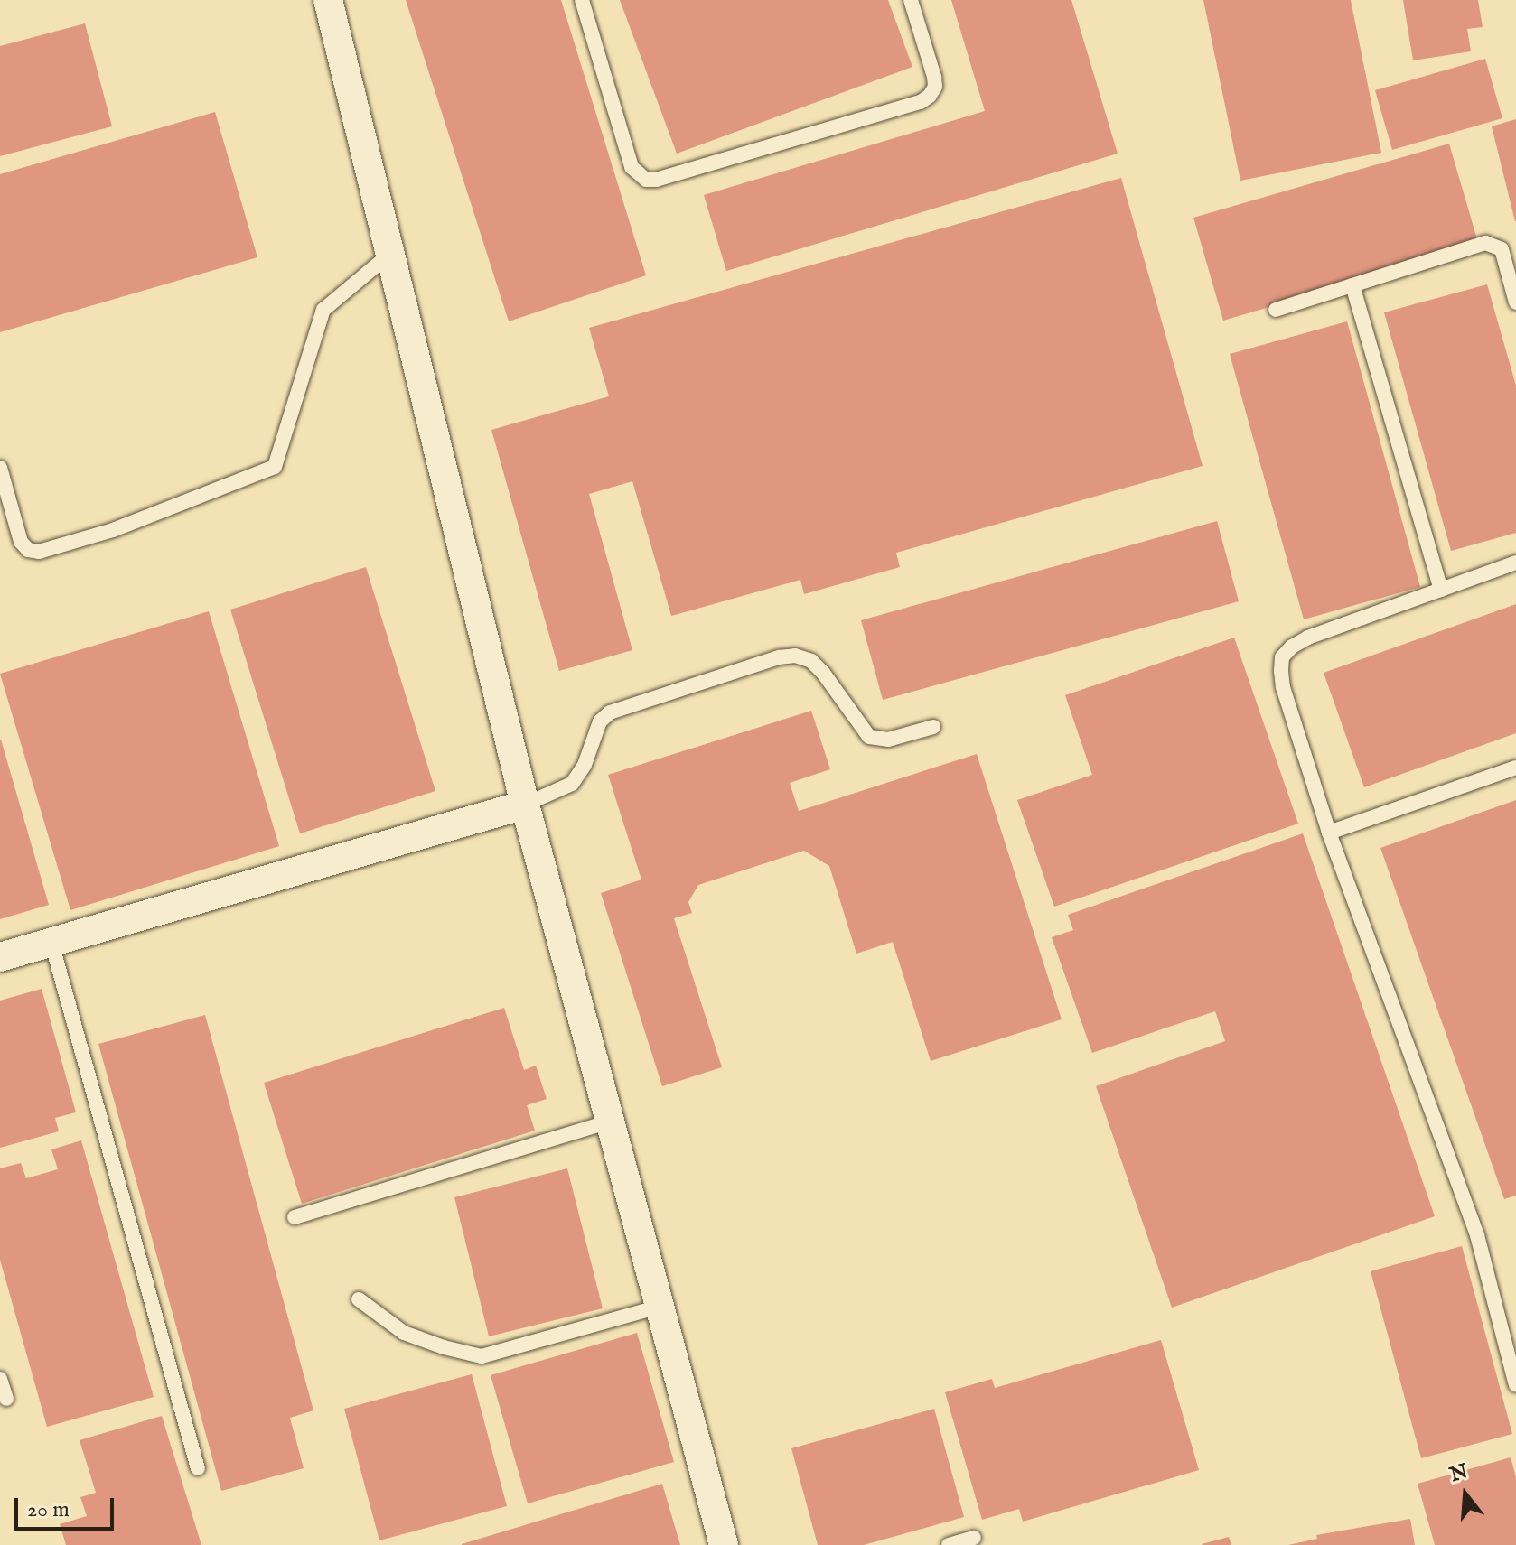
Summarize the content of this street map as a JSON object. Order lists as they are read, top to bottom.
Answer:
{
  "scale_bar": "20 m",
  "north": "top"
}
